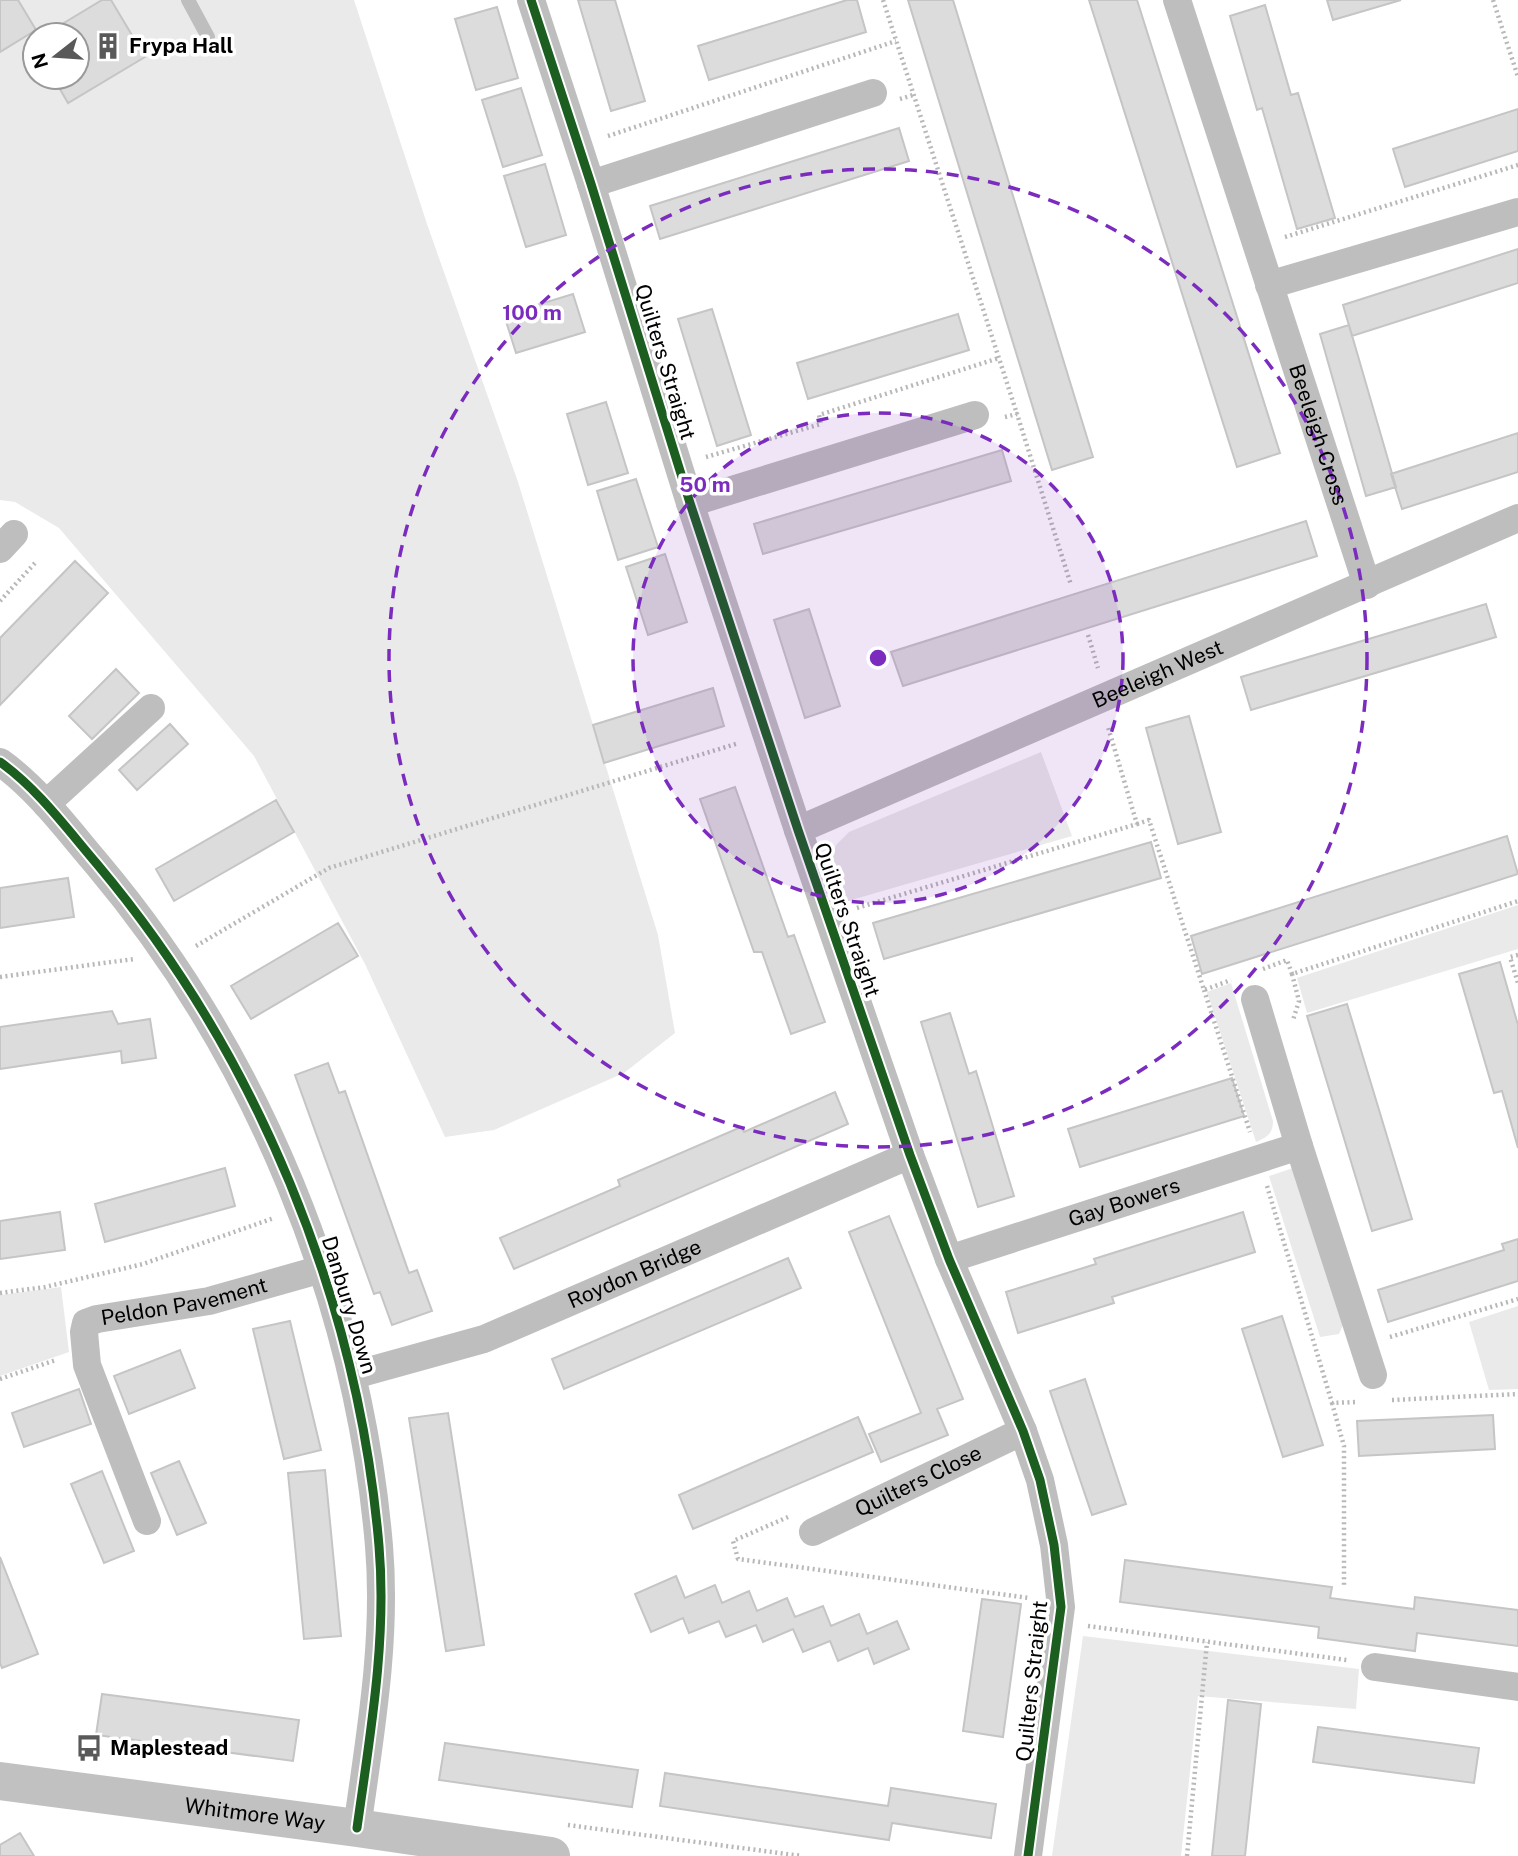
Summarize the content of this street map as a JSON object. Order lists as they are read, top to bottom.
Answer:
{
  "streets": {
    "street": [
      "Quilters Straight",
      "Beeleigh Cross",
      "Beeleigh West",
      "Gay Bowers",
      "Roydon Bridge",
      "Peldon Pavement",
      "Danbury Down",
      "Quilters Close",
      "Whitmore Way"
    ]
  },
  "crossings": [
    ["Quilters Straight", "Beeleigh West"],
    ["Quilters Straight", "Gay Bowers"],
    ["Quilters Straight", "Roydon Bridge"],
    ["Quilters Straight", "Quilters Close"],
    ["Beeleigh Cross", "Beeleigh West"],
    ["Roydon Bridge", "Danbury Down"],
    ["Peldon Pavement", "Danbury Down"],
    ["Danbury Down", "Whitmore Way"]
  ],
  "places": {
    "building": ["Frypa Hall"],
    "bus stop": ["Maplestead"]
  },
  "north": "left",
  "rings": ["100 m", "50 m"]
}
